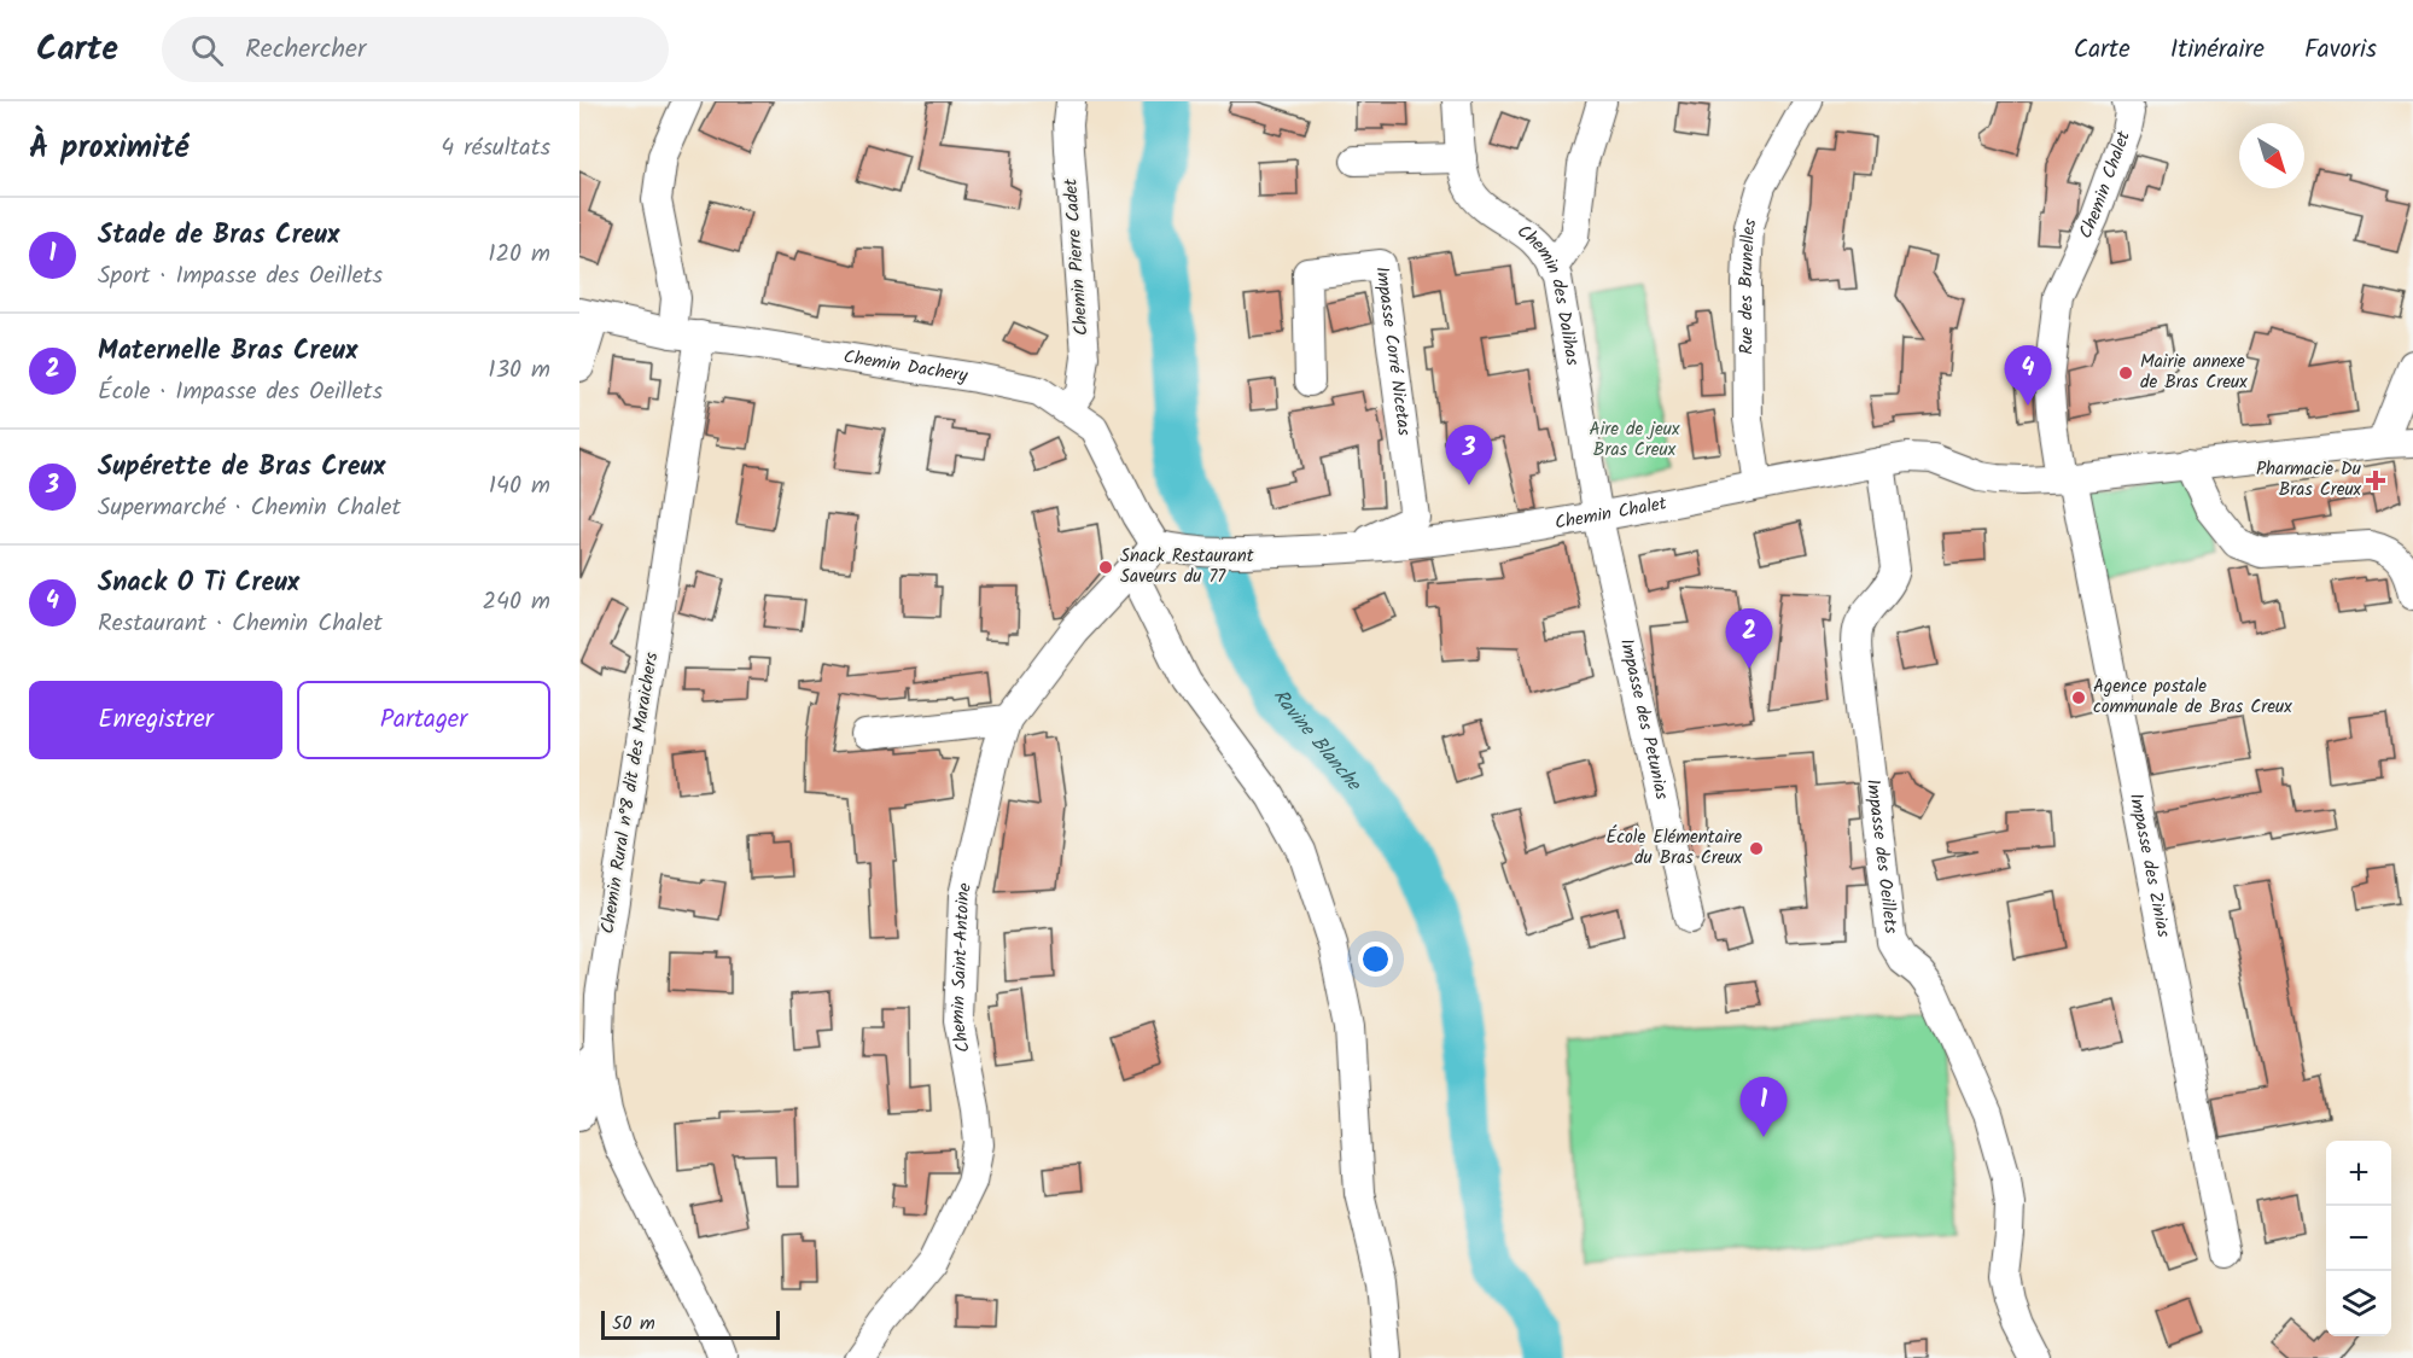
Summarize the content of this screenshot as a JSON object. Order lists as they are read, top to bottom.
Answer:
{
  "streets": {
    "street": [
      "Chemin Chalet",
      "Chemin Pierre Cadet",
      "Rue des Brunelles",
      "Chemin des Dalihas",
      "Impasse Corré Nicetas",
      "Chemin Dachery",
      "Impasse des Petunias",
      "Chemin Rural n°8 dit des Maraichers",
      "Impasse des Oeillets",
      "Impasse des Zinias",
      "Chemin Saint-Antoine"
    ]
  },
  "crossings": [
    ["Chemin Chalet", "Rue des Brunelles"],
    ["Chemin Chalet", "Chemin des Dalihas"],
    ["Chemin Chalet", "Impasse Corré Nicetas"],
    ["Chemin Chalet", "Chemin Dachery"],
    ["Chemin Chalet", "Impasse des Petunias"],
    ["Chemin Chalet", "Impasse des Oeillets"],
    ["Chemin Chalet", "Impasse des Zinias"],
    ["Chemin Chalet", "Chemin Saint-Antoine"],
    ["Chemin Pierre Cadet", "Chemin Dachery"],
    ["Chemin des Dalihas", "Impasse des Petunias"],
    ["Chemin Dachery", "Chemin Rural n°8 dit des Maraichers"],
    ["Chemin Dachery", "Chemin Saint-Antoine"]
  ],
  "water": ["Ravine Blanche"],
  "parks": ["Aire de jeux Bras Creux"],
  "places": {
    "other": [
      "Mairie annexe de Bras Creux",
      "Snack Restaurant Saveurs du 77",
      "Agence postale communale de Bras Creux",
      "École Elémentaire du Bras Creux"
    ],
    "health": ["Pharmacie Du Bras Creux"]
  },
  "scale_bar": "50 m",
  "north": "bottom right",
  "page": {
    "header": "Carte",
    "search": "Rechercher",
    "nav": ["Carte", "Itinéraire", "Favoris"],
    "heading": ["À proximité", "4 résultats"],
    "list": [
      {
        "mark": "1",
        "name": "Stade de Bras Creux",
        "note": "Sport · Impasse des Oeillets",
        "value": "120 m"
      },
      {
        "mark": "2",
        "name": "Maternelle Bras Creux",
        "note": "École · Impasse des Oeillets",
        "value": "130 m"
      },
      {
        "mark": "3",
        "name": "Supérette de Bras Creux",
        "note": "Supermarché · Chemin Chalet",
        "value": "140 m"
      },
      {
        "mark": "4",
        "name": "Snack O Ti Creux",
        "note": "Restaurant · Chemin Chalet",
        "value": "240 m"
      }
    ],
    "pins": [
      "4",
      "3",
      "2",
      "1"
    ],
    "buttons": ["Enregistrer", "Partager"],
    "map_buttons": ["+", "−"],
    "scale": "50 m"
  }
}
